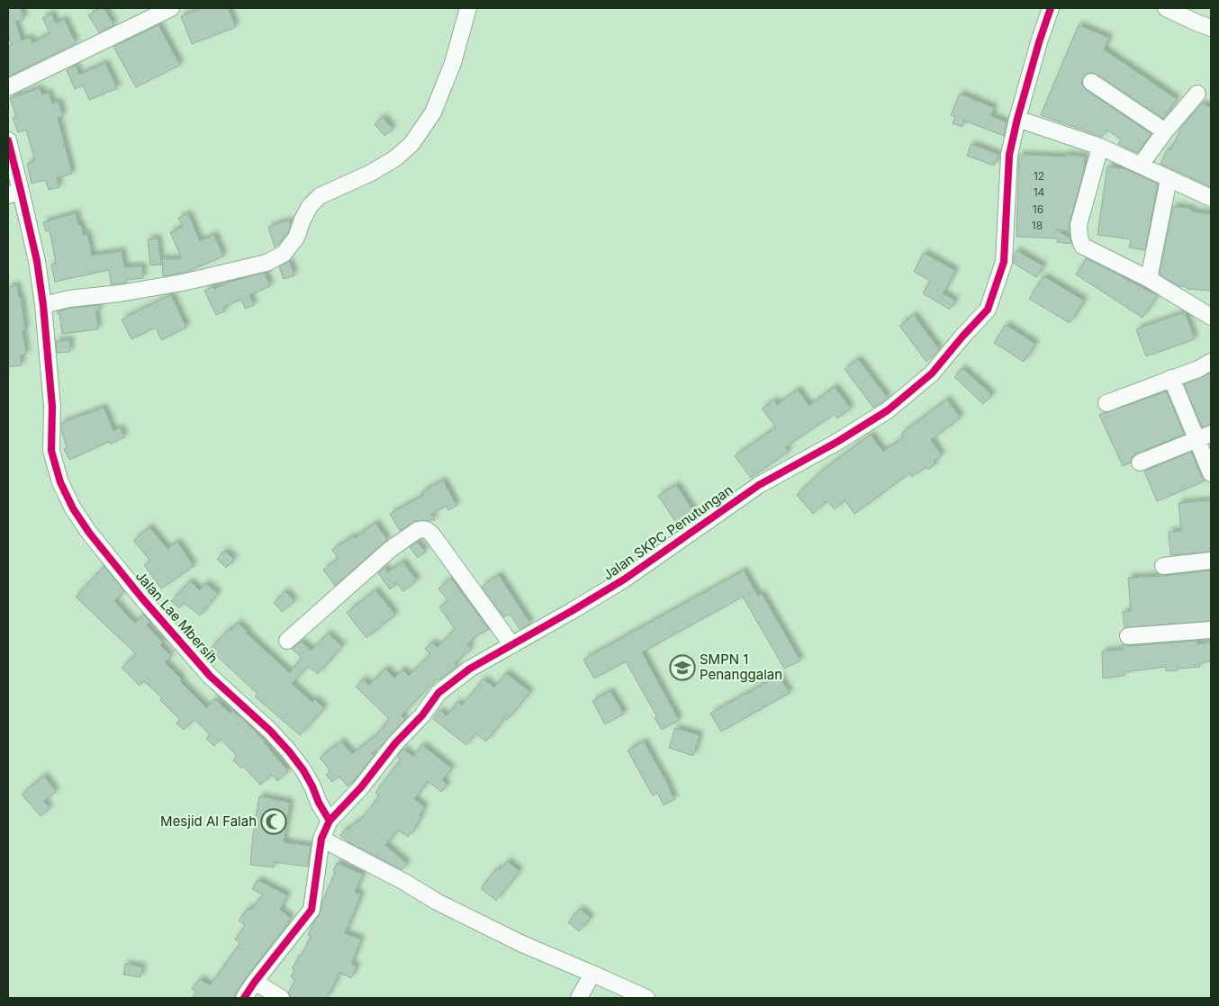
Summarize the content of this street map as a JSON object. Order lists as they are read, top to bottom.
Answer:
{
  "streets": {
    "street": ["Jalan SKPC Penutungan", "Jalan Lae Mbersih"]
  },
  "crossings": [
    ["Jalan SKPC Penutungan", "Jalan Lae Mbersih"]
  ],
  "places": {
    "school or university": ["SMPN 1 Penanggalan"],
    "mosque": ["Mesjid Al Falah"]
  },
  "house_numbers": [
    "12",
    "14",
    "16",
    "18"
  ]
}
